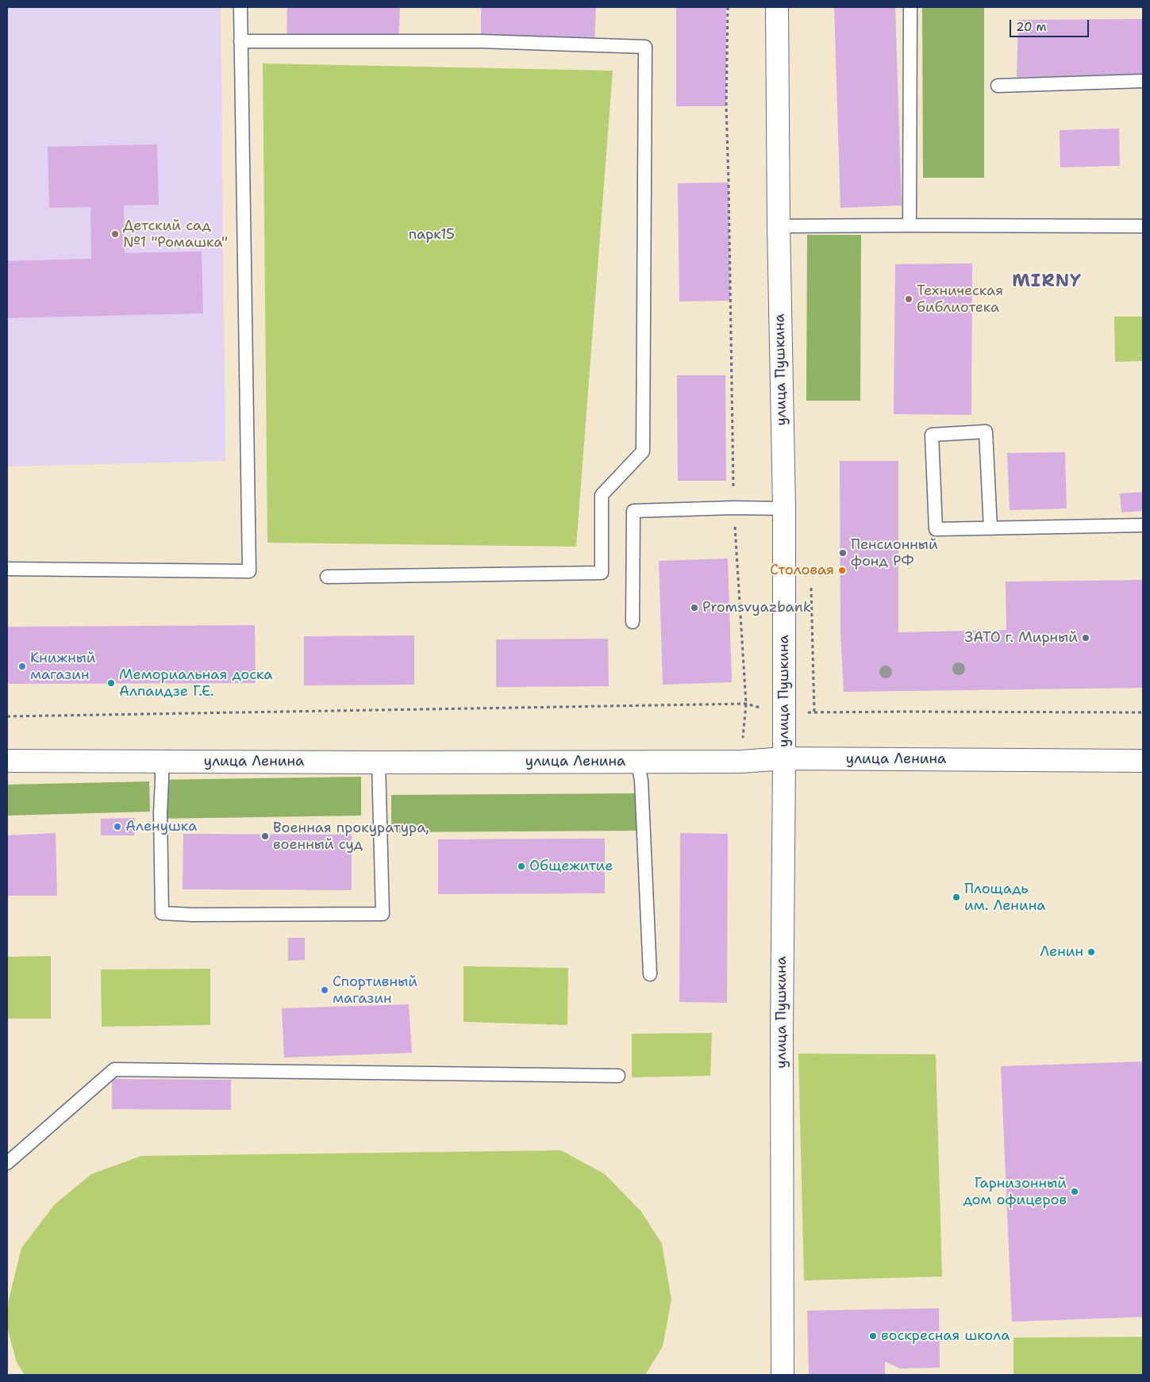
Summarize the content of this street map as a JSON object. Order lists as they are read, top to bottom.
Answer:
{
  "streets": {
    "street": ["улица Пушкина", "улица Ленина"]
  },
  "crossings": [
    ["улица Пушкина", "улица Ленина"]
  ],
  "districts": ["MIRNY"],
  "parks": ["парк15"],
  "places": [
    "Детский сад №1 \"Ромашка\"",
    "Техническая библиотека",
    "Пенсионный фонд РФ",
    "Столовая",
    "Promsvyazbank",
    "ЗАТО г. Мирный",
    "Книжный магазин",
    "Мемориальная доска Алпаидзе Г.Е.",
    "Аленушка",
    "Военная прокуратура, военный суд",
    "Общежитие",
    "Площадь им. Ленина",
    "Ленин",
    "Спортивный магазин",
    "Гарнизонный дом офицеров",
    "воскресная школа"
  ],
  "scale_bar": "20 m"
}
